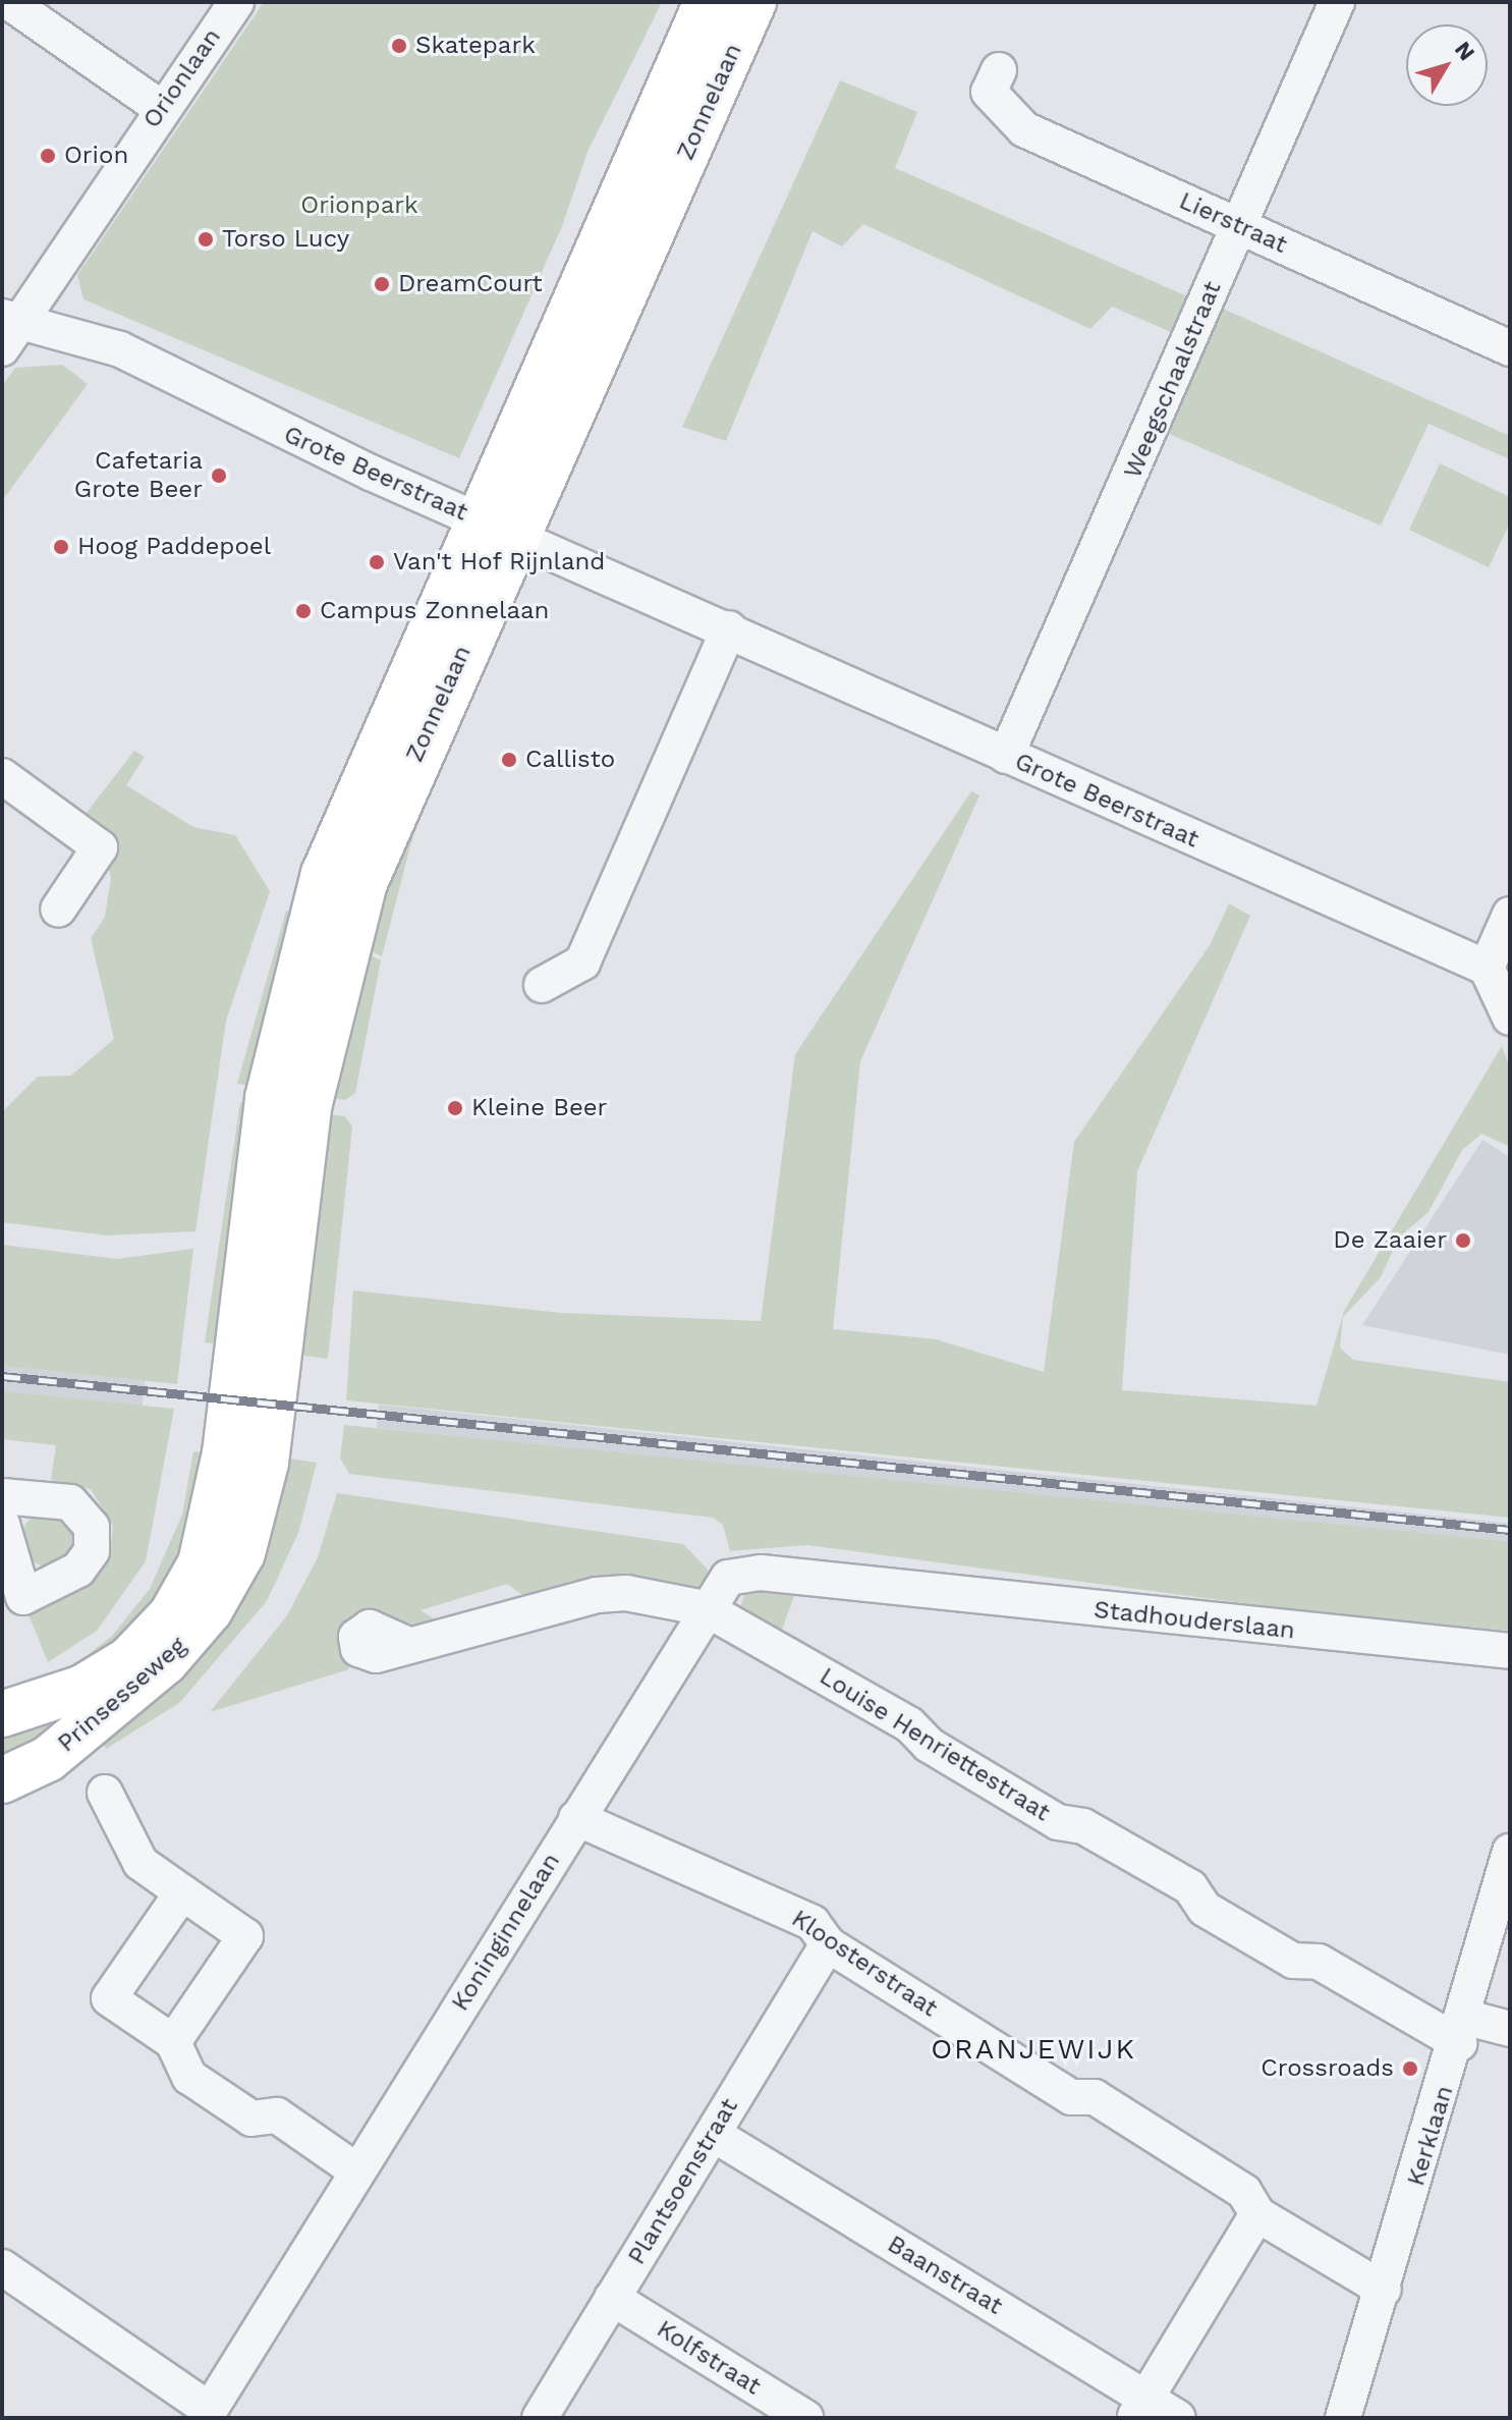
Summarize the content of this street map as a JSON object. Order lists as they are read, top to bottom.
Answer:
{
  "streets": {
    "street": [
      "Orionlaan",
      "Zonnelaan",
      "Lierstraat",
      "Weegschaalstraat",
      "Grote Beerstraat",
      "Stadhouderslaan",
      "Prinsesseweg",
      "Louise Henriettestraat",
      "Koninginnelaan",
      "Kloosterstraat",
      "Kerklaan",
      "Plantsoenstraat",
      "Baanstraat",
      "Kolfstraat"
    ]
  },
  "crossings": [
    ["Orionlaan", "Grote Beerstraat"],
    ["Zonnelaan", "Grote Beerstraat"],
    ["Zonnelaan", "Prinsesseweg"],
    ["Lierstraat", "Weegschaalstraat"],
    ["Weegschaalstraat", "Grote Beerstraat"],
    ["Stadhouderslaan", "Koninginnelaan"],
    ["Louise Henriettestraat", "Koninginnelaan"],
    ["Louise Henriettestraat", "Kerklaan"],
    ["Koninginnelaan", "Kloosterstraat"],
    ["Kloosterstraat", "Kerklaan"],
    ["Kloosterstraat", "Plantsoenstraat"],
    ["Plantsoenstraat", "Baanstraat"],
    ["Plantsoenstraat", "Kolfstraat"]
  ],
  "districts": ["ORANJEWIJK"],
  "parks": ["Orionpark"],
  "places": [
    "Skatepark",
    "Orion",
    "Torso Lucy",
    "DreamCourt",
    "Cafetaria Grote Beer",
    "Hoog Paddepoel",
    "Van't Hof Rijnland",
    "Campus Zonnelaan",
    "Callisto",
    "Kleine Beer",
    "De Zaaier",
    "Crossroads"
  ],
  "north": "top right"
}
